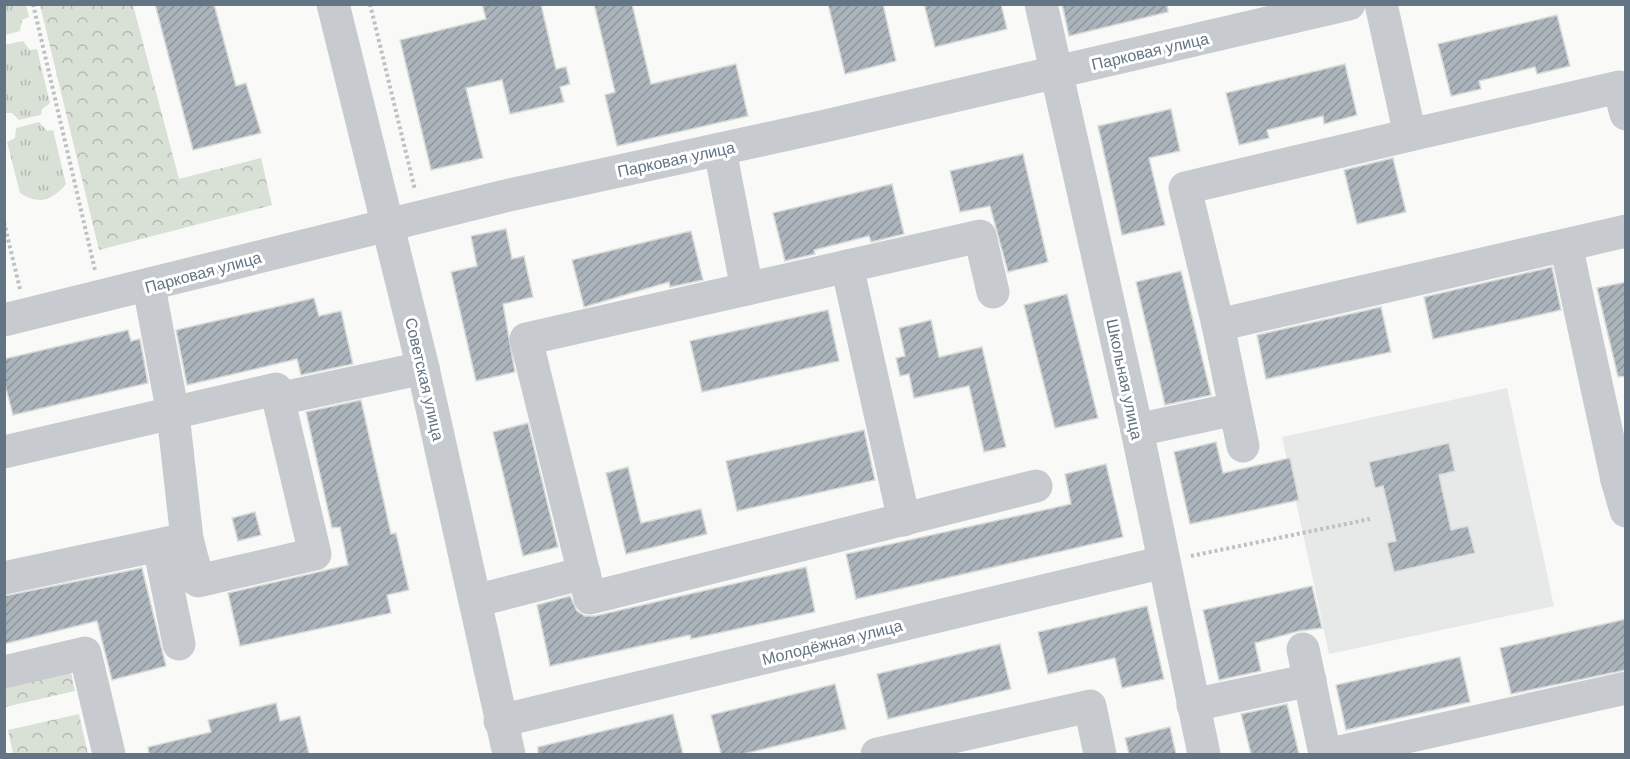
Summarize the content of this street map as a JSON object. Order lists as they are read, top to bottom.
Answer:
{
  "streets": {
    "street": [
      "Парковая улица",
      "Советская улица",
      "Школьная улица",
      "Молодёжная улица"
    ]
  },
  "crossings": [
    ["Парковая улица", "Советская улица"],
    ["Парковая улица", "Школьная улица"],
    ["Советская улица", "Молодёжная улица"],
    ["Школьная улица", "Молодёжная улица"]
  ]
}
